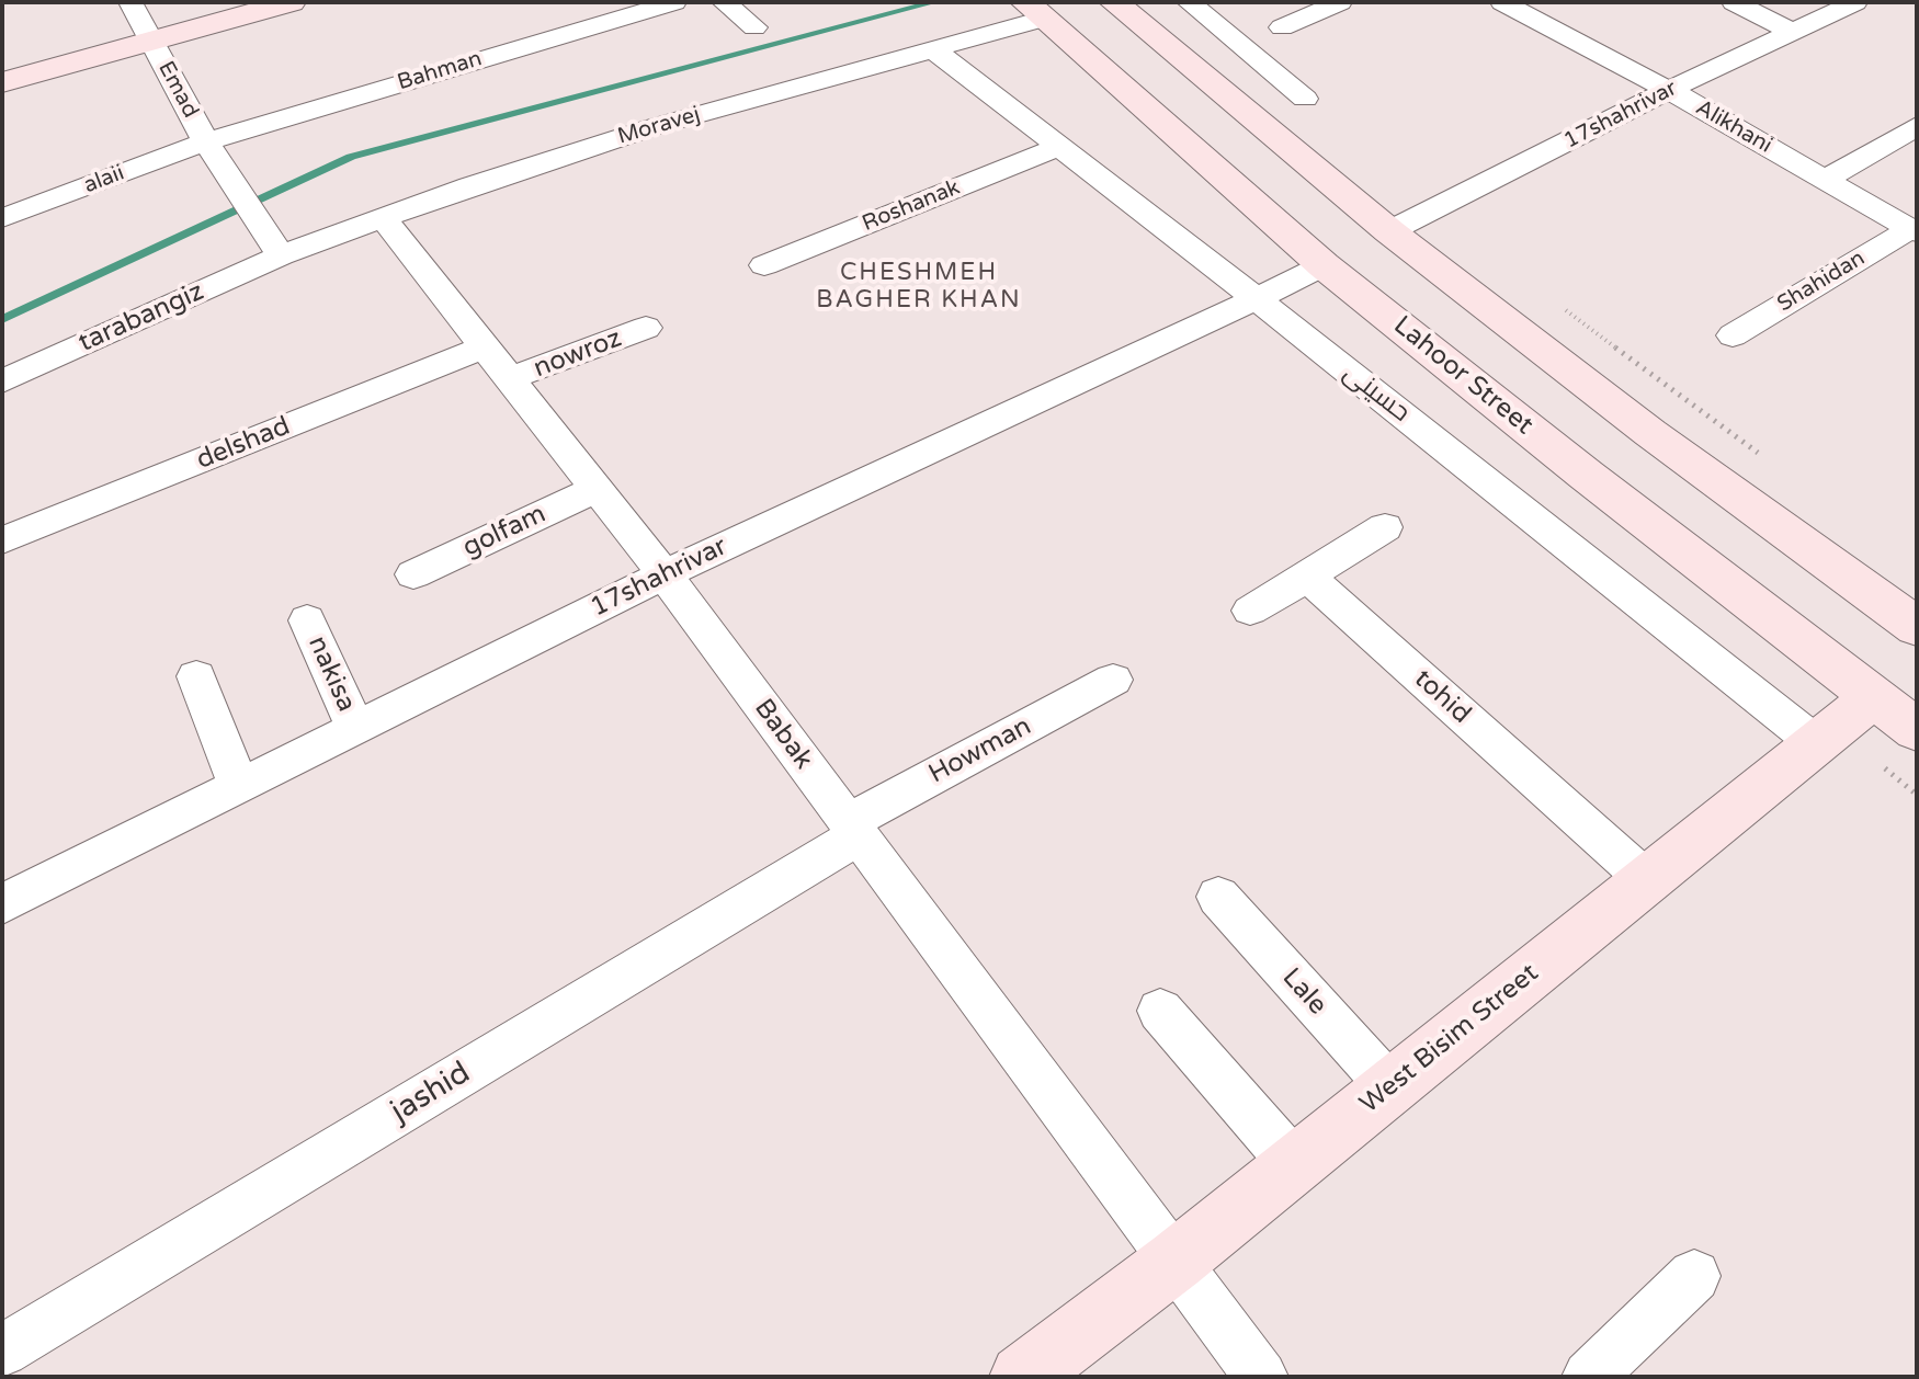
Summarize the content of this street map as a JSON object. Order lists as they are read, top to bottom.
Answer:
{
  "streets": {
    "main road": ["Lahoor Street", "West Bisim Street"],
    "street": [
      "Bahman",
      "Emad",
      "17shahrivar",
      "Moravej",
      "Alikhani",
      "alaii",
      "Roshanak",
      "Shahidan",
      "tarabangiz",
      "nowroz",
      "حسینی",
      "delshad",
      "golfam",
      "nakisa",
      "tohid",
      "Babak",
      "Howman",
      "Lale",
      "jashid"
    ]
  },
  "crossings": [
    ["Bahman", "Emad"],
    ["Bahman", "alaii"],
    ["Emad", "Moravej"],
    ["Emad", "alaii"],
    ["Emad", "tarabangiz"],
    ["17shahrivar", "Alikhani"],
    ["17shahrivar", "Lahoor Street"],
    ["17shahrivar", "حسینی"],
    ["17shahrivar", "nakisa"],
    ["17shahrivar", "Babak"],
    ["Moravej", "tarabangiz"],
    ["Moravej", "Lahoor Street"],
    ["Moravej", "حسینی"],
    ["Moravej", "Babak"],
    ["Alikhani", "Shahidan"],
    ["Roshanak", "حسینی"],
    ["nowroz", "Babak"],
    ["Lahoor Street", "West Bisim Street"],
    ["حسینی", "West Bisim Street"],
    ["delshad", "Babak"],
    ["golfam", "Babak"],
    ["tohid", "West Bisim Street"],
    ["Babak", "Howman"],
    ["Babak", "West Bisim Street"],
    ["Babak", "jashid"],
    ["Howman", "jashid"],
    ["Lale", "West Bisim Street"]
  ],
  "districts": ["CHESHMEH BAGHER KHAN"]
}
